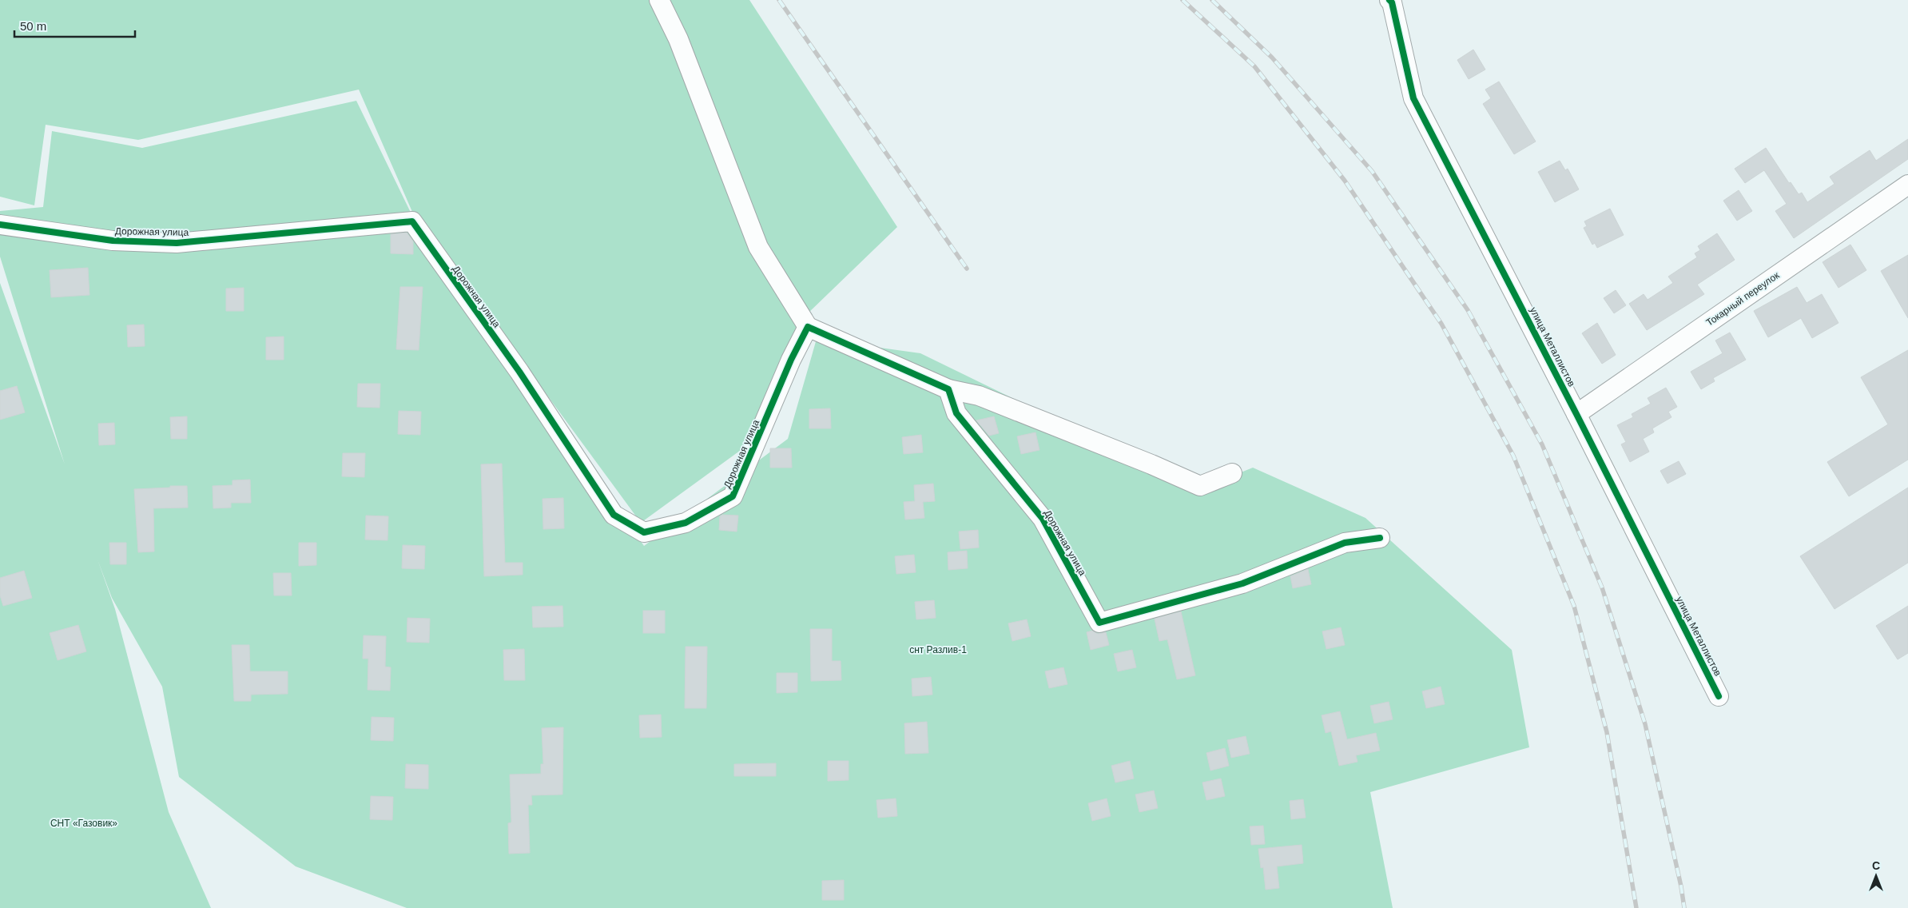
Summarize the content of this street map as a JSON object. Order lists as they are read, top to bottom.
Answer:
{
  "streets": {
    "street": ["Дорожная улица", "Токарный переулок", "улица Металлистов"]
  },
  "crossings": [
    ["Токарный переулок", "улица Металлистов"]
  ],
  "parks": ["снт Разлив-1", "СНТ «Газовик»"],
  "scale_bar": "50 m",
  "north": "top"
}
